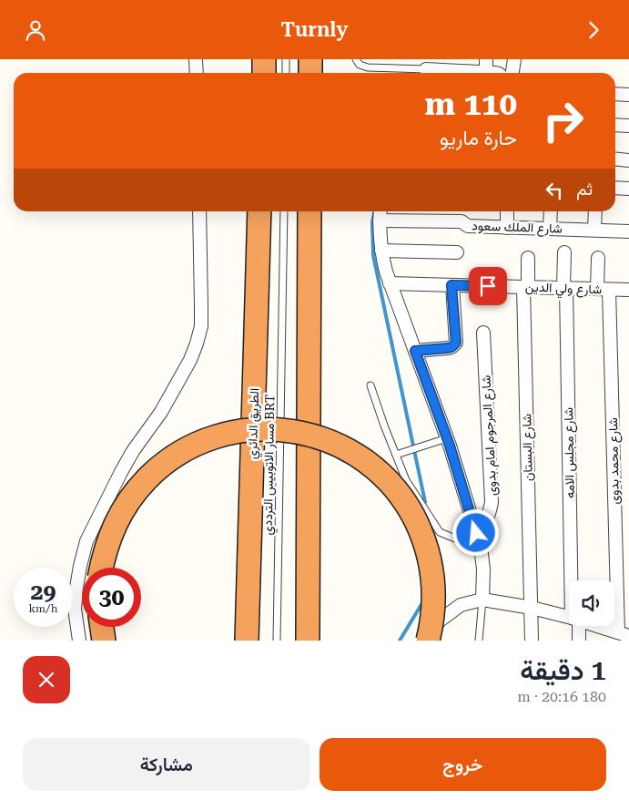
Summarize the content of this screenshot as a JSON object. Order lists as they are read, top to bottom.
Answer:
{
  "streets": {
    "highway": ["الطريق الدائري"],
    "street": [
      "شارع الملك سعود",
      "شارع ولي الدين",
      "شارع المرحوم امام بدوى",
      "شارع البستان",
      "شارع مجلس الامه",
      "شارع محمد بدوى"
    ],
    "lane": ["مسار الاتوبيس الترددي BRT"]
  },
  "crossings": [
    ["شارع ولي الدين", "شارع البستان"],
    ["شارع ولي الدين", "شارع مجلس الامه"],
    ["شارع ولي الدين", "شارع محمد بدوى"]
  ],
  "page": {
    "header": "Turnly",
    "turn": ["110 m", "حارة ماريو"],
    "then": "ثم",
    "speed": "29 km/h",
    "limit": "30",
    "heading": ["1 دقيقة", "180 m · 20:16"],
    "buttons": ["خروج", "مشاركة"]
  }
}
